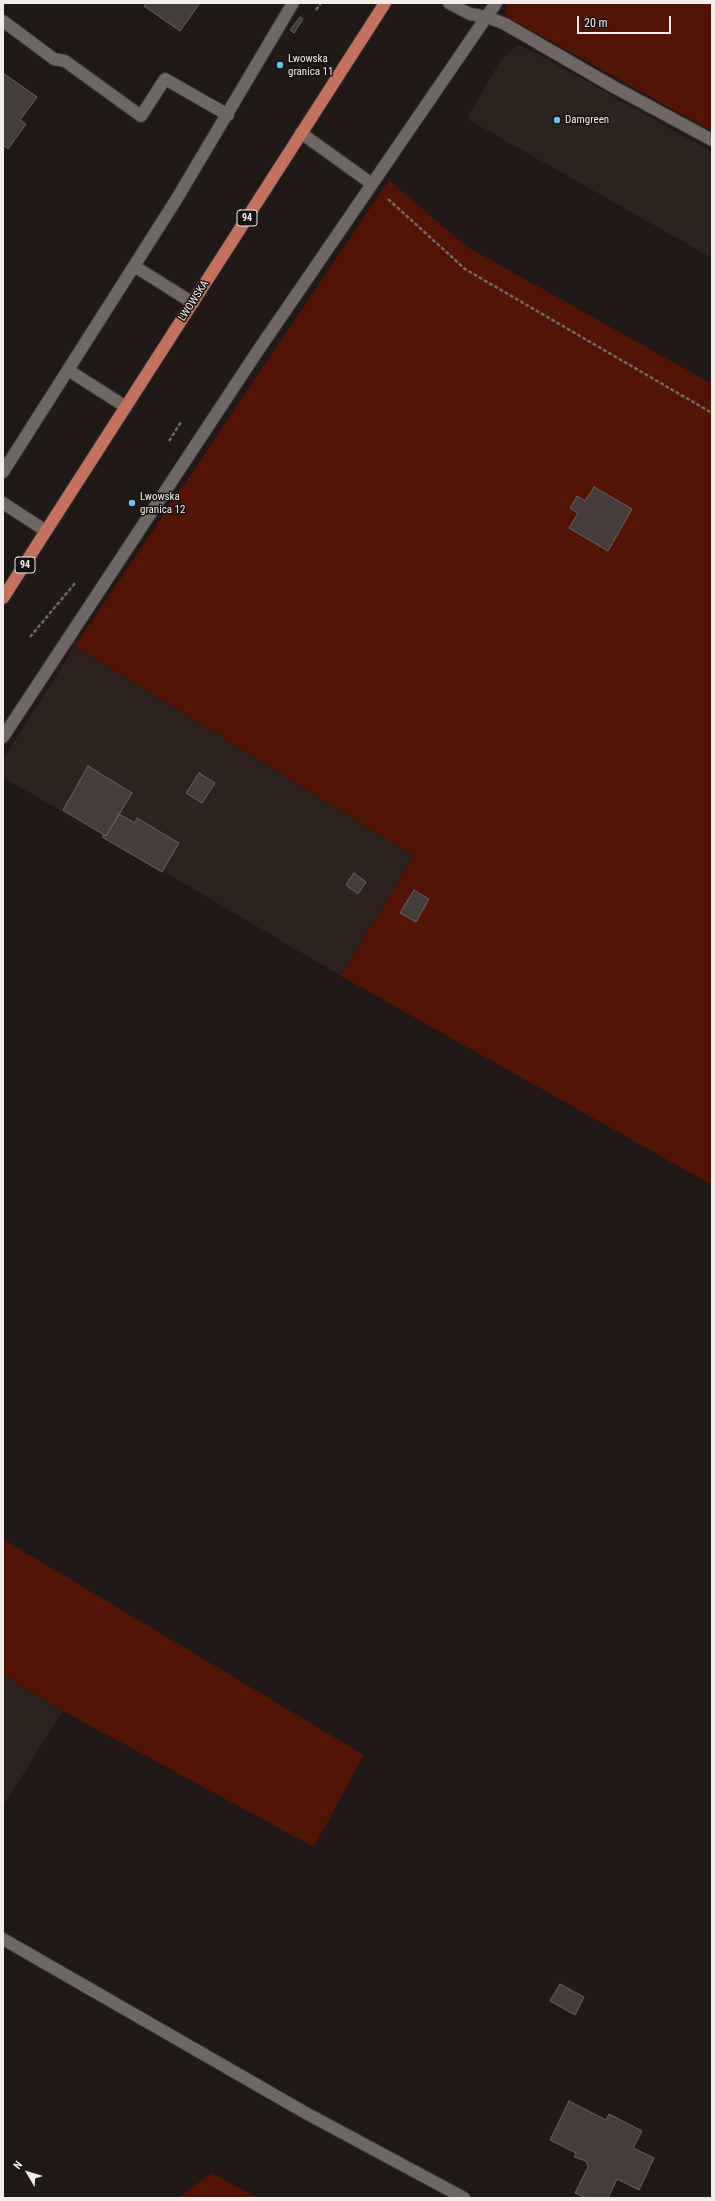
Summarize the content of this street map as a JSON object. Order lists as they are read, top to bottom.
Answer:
{
  "streets": {
    "main road": ["94", "LWOWSKA"]
  },
  "places": ["Lwowska granica 11", "Damgreen", "Lwowska granica 12"],
  "scale_bar": "20 m",
  "north": "top left"
}
